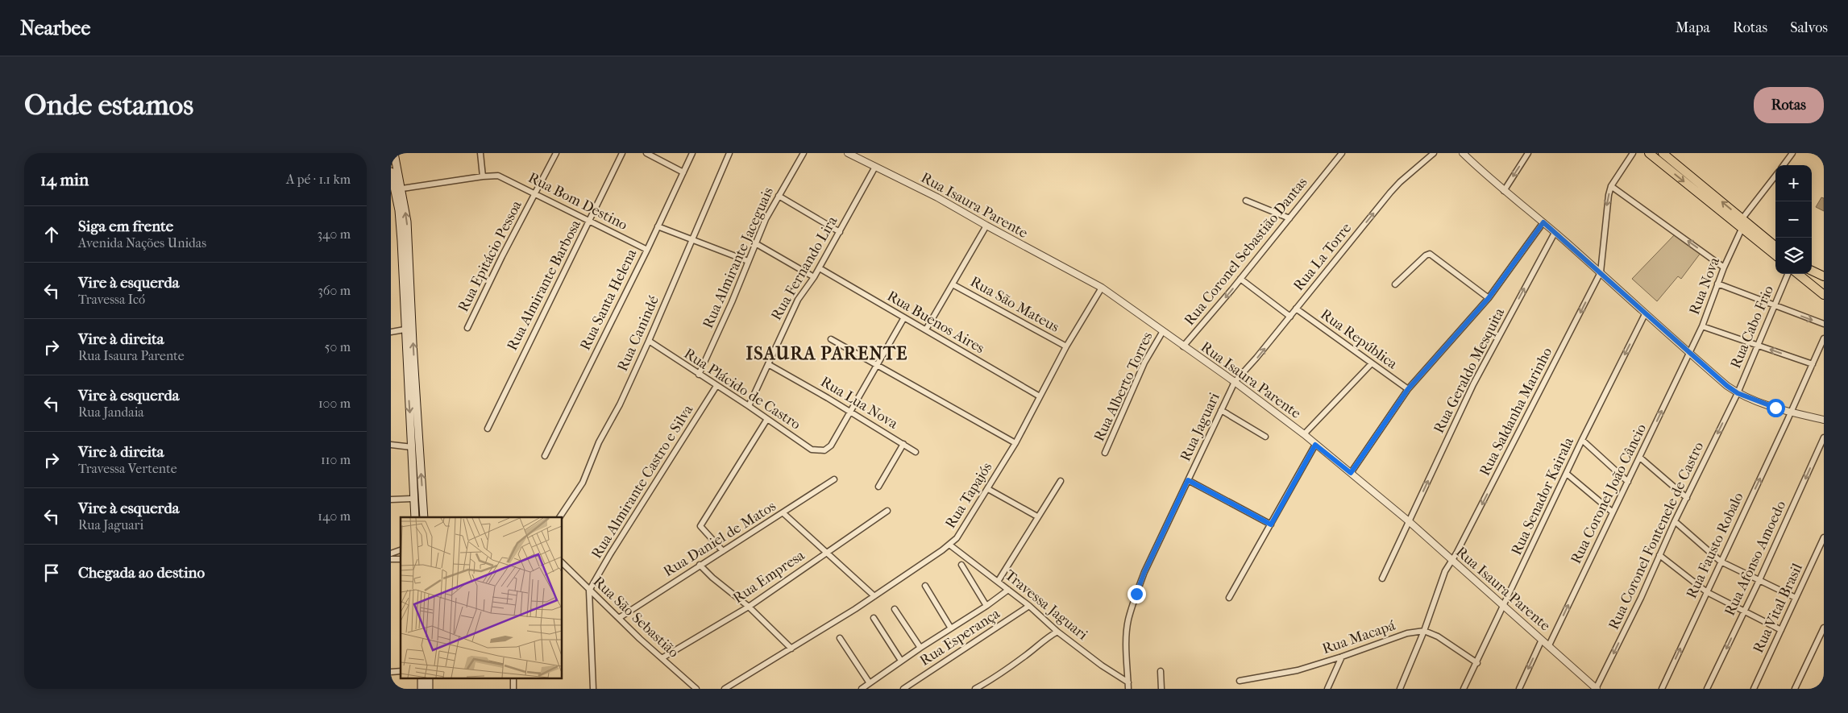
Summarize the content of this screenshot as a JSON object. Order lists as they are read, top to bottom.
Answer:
{
  "streets": {
    "street": [
      "Rua Bom Destino",
      "Rua Isaura Parente",
      "Rua Coronel Sebastião Dantas",
      "Rua Epitácio Pessoa",
      "Rua La Torre",
      "Rua Almirante Jaceguais",
      "Rua Fernando Lira",
      "Rua Almirante Barbosa",
      "Rua Nova",
      "Rua Santa Helena",
      "Rua São Mateus",
      "Rua Buenos Aires",
      "Rua Cabo Frio",
      "Rua Canindé",
      "Rua República",
      "Rua Geraldo Mesquita",
      "Rua Alberto Torres",
      "Rua Plácido de Castro",
      "Rua Lua Nova",
      "Rua Saldanha Marinho",
      "Rua Jaguari",
      "Rua Almirante Castro e Silva",
      "Rua Coronel João Câncio",
      "Rua Tapajós",
      "Rua Senador Kairala",
      "Rua Coronel Fontenele de Castro",
      "Rua Daniel de Matos",
      "Rua Fausto Robalo",
      "Rua Afonso Amoedo",
      "Rua Empresa",
      "Travessa Jaguari",
      "Rua Vital Brasil",
      "Rua São Sebastião",
      "Rua Esperança",
      "Rua Macapá"
    ]
  },
  "crossings": [
    ["Rua Bom Destino", "Rua Epitácio Pessoa"],
    ["Rua Bom Destino", "Rua Almirante Barbosa"],
    ["Rua Bom Destino", "Rua Santa Helena"],
    ["Rua Isaura Parente", "Rua Coronel Sebastião Dantas"],
    ["Rua Isaura Parente", "Rua La Torre"],
    ["Rua Isaura Parente", "Rua Fernando Lira"],
    ["Rua Isaura Parente", "Rua Geraldo Mesquita"],
    ["Rua Isaura Parente", "Rua Alberto Torres"],
    ["Rua Isaura Parente", "Rua Saldanha Marinho"],
    ["Rua Isaura Parente", "Rua Jaguari"],
    ["Rua Isaura Parente", "Rua Coronel João Câncio"],
    ["Rua Isaura Parente", "Rua Tapajós"],
    ["Rua Isaura Parente", "Rua Senador Kairala"],
    ["Rua Isaura Parente", "Rua Coronel Fontenele de Castro"],
    ["Rua La Torre", "Rua República"],
    ["Rua La Torre", "Rua Jaguari"],
    ["Rua Almirante Jaceguais", "Rua Plácido de Castro"],
    ["Rua Fernando Lira", "Rua Buenos Aires"],
    ["Rua Fernando Lira", "Rua Plácido de Castro"],
    ["Rua Fernando Lira", "Rua Lua Nova"],
    ["Rua Nova", "Rua Coronel João Câncio"],
    ["Rua São Mateus", "Rua Tapajós"],
    ["Rua Buenos Aires", "Rua Tapajós"],
    ["Rua Cabo Frio", "Rua Coronel Fontenele de Castro"],
    ["Rua Canindé", "Rua Plácido de Castro"],
    ["Rua Plácido de Castro", "Rua Lua Nova"],
    ["Rua Plácido de Castro", "Rua Almirante Castro e Silva"],
    ["Rua Saldanha Marinho", "Rua Macapá"],
    ["Rua Jaguari", "Travessa Jaguari"],
    ["Rua Almirante Castro e Silva", "Rua São Sebastião"],
    ["Rua Tapajós", "Travessa Jaguari"],
    ["Rua Daniel de Matos", "Rua São Sebastião"],
    ["Rua Empresa", "Rua São Sebastião"],
    ["Travessa Jaguari", "Rua Esperança"]
  ],
  "one_way": [
    "Rua Coronel Sebastião Dantas",
    "Rua La Torre",
    "Rua Saldanha Marinho",
    "Rua Coronel João Câncio",
    "Rua Coronel Fontenele de Castro",
    "Rua Fausto Robalo",
    "Rua Afonso Amoedo"
  ],
  "districts": ["ISAURA PARENTE"],
  "page": {
    "header": "Nearbee",
    "nav": ["Mapa", "Rotas", "Salvos"],
    "buttons": "Rotas",
    "title": "Onde estamos",
    "heading": ["14 min", "A pé · 1.1 km"],
    "map_buttons": ["+", "−"],
    "list": [
      ["Siga em frente", "Avenida Nações Unidas", "340 m"],
      ["Vire à esquerda", "Travessa Icó", "360 m"],
      ["Vire à direita", "Rua Isaura Parente", "50 m"],
      ["Vire à esquerda", "Rua Jandaia", "100 m"],
      ["Vire à direita", "Travessa Vertente", "110 m"],
      ["Vire à esquerda", "Rua Jaguari", "140 m"],
      "Chegada ao destino"
    ]
  }
}
